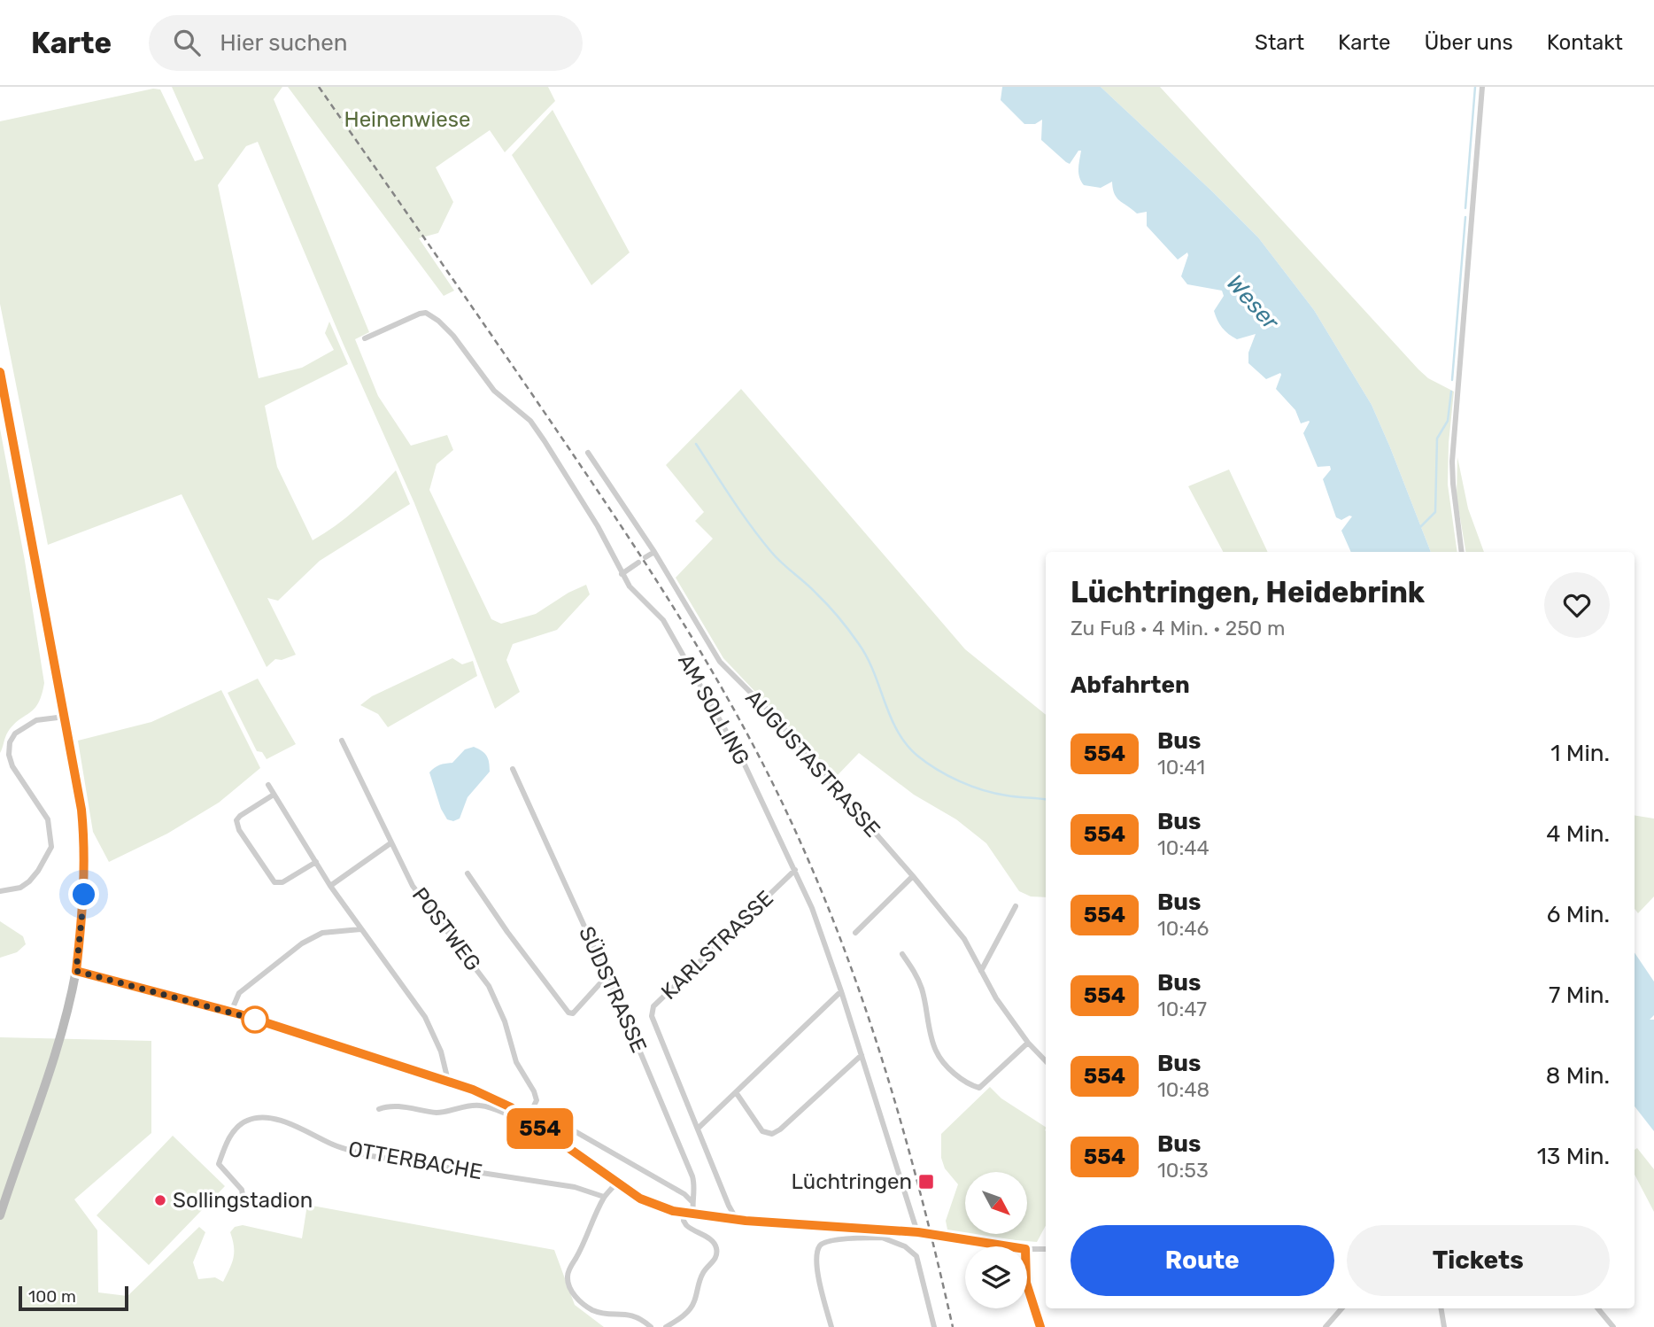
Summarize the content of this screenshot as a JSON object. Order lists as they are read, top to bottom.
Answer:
{
  "streets": {
    "street": [
      "AM SOLLING",
      "AUGUSTASTRASSE",
      "POSTWEG",
      "KARLSTRASSE",
      "SÜDSTRASSE",
      "OTTERBACHE"
    ]
  },
  "crossings": [
    ["AM SOLLING", "KARLSTRASSE"]
  ],
  "water": ["Weser"],
  "parks": ["Heinenwiese"],
  "places": {
    "transit": ["Lüchtringen"],
    "other": ["Sollingstadion"]
  },
  "lines": ["bus line 554"],
  "scale_bar": "100 m",
  "north": "bottom right",
  "page": {
    "header": "Karte",
    "search": "Hier suchen",
    "nav": [
      "Start",
      "Karte",
      "Über uns",
      "Kontakt"
    ],
    "on_map": "554",
    "heading": [
      ["Lüchtringen, Heidebrink", "Zu Fuß · 4 Min. · 250 m"],
      "Abfahrten"
    ],
    "list": [
      {
        "mark": "554",
        "name": "Bus",
        "note": "10:41",
        "value": "1 Min."
      },
      {
        "mark": "554",
        "name": "Bus",
        "note": "10:44",
        "value": "4 Min."
      },
      {
        "mark": "554",
        "name": "Bus",
        "note": "10:46",
        "value": "6 Min."
      },
      {
        "mark": "554",
        "name": "Bus",
        "note": "10:47",
        "value": "7 Min."
      },
      {
        "mark": "554",
        "name": "Bus",
        "note": "10:48",
        "value": "8 Min."
      },
      {
        "mark": "554",
        "name": "Bus",
        "note": "10:53",
        "value": "13 Min."
      }
    ],
    "buttons": ["Route", "Tickets"],
    "scale": "100 m"
  }
}
